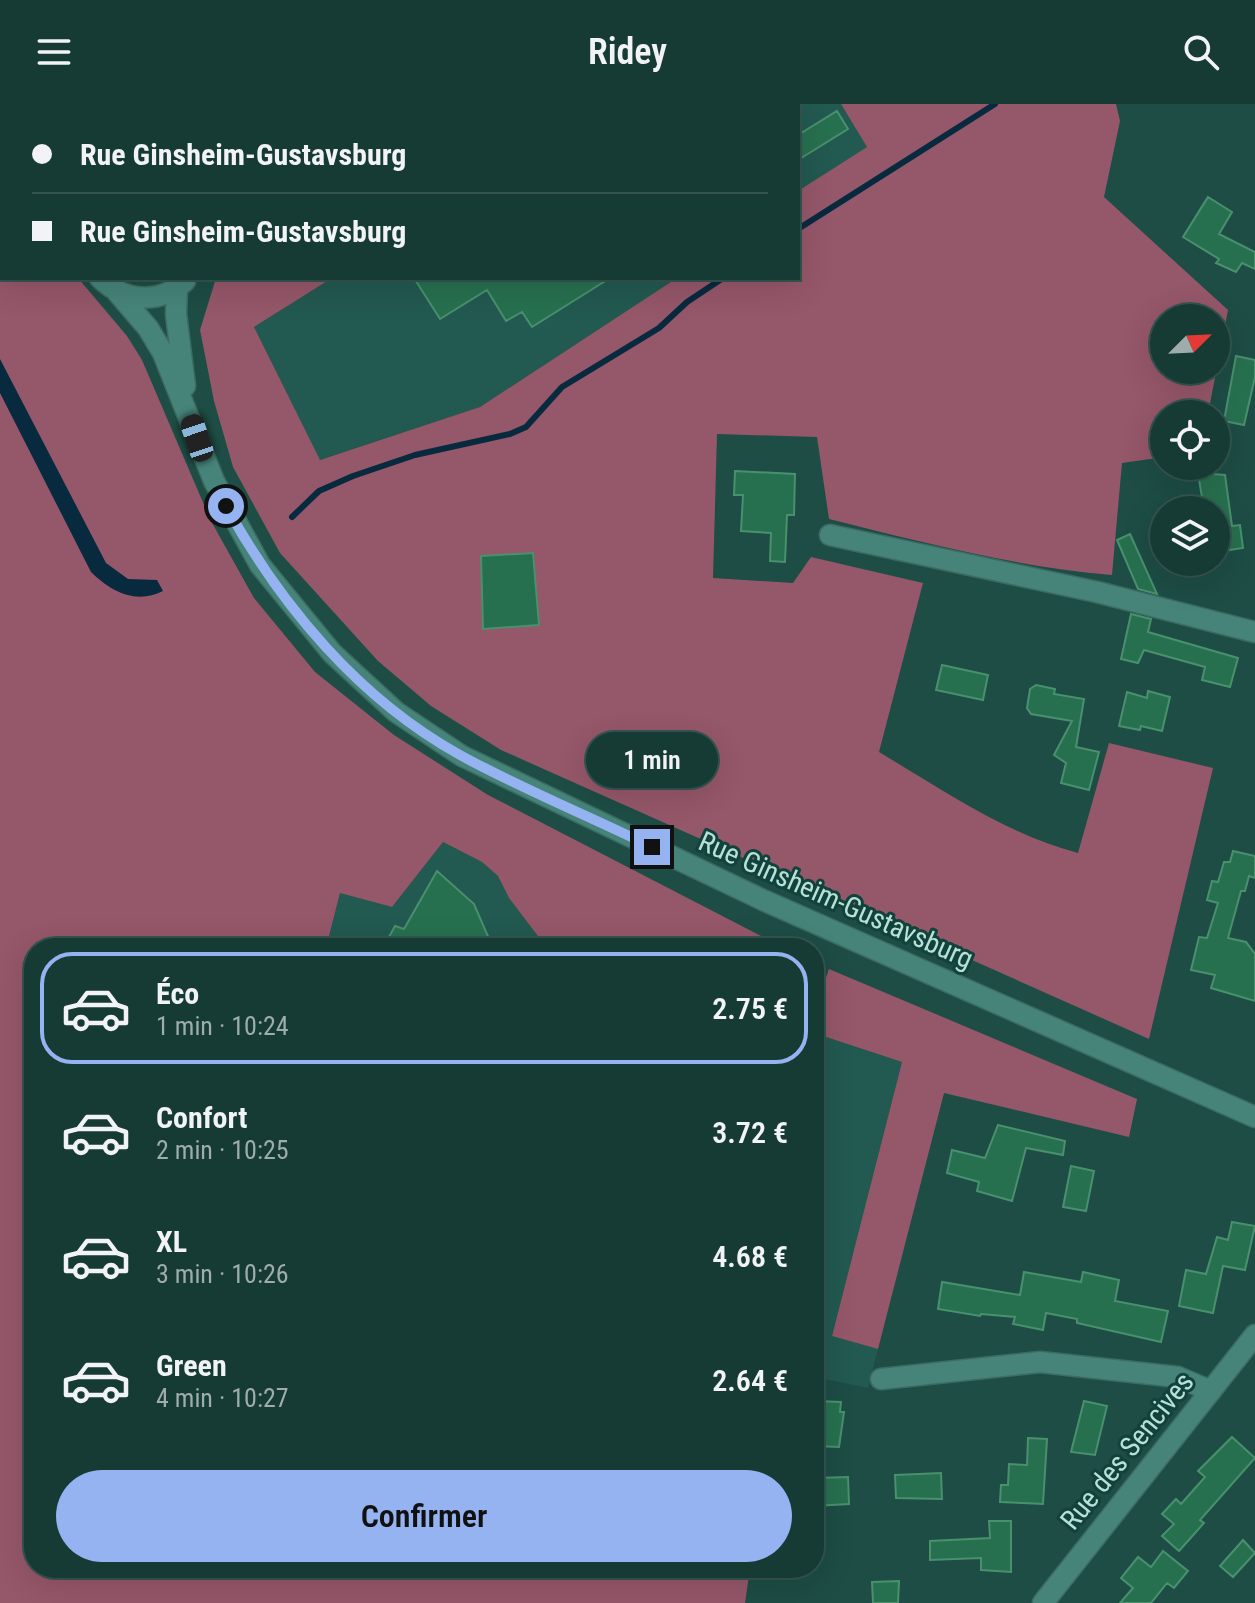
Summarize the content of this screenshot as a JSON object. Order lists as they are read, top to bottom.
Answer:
{
  "streets": {
    "street": ["Rue Ginsheim-Gustavsburg", "Rue des Sencives"]
  },
  "north": "top right",
  "page": {
    "header": "Ridey",
    "banner": ["Rue Ginsheim-Gustavsburg", "Rue Ginsheim-Gustavsburg"],
    "bubble": "1 min",
    "list": [
      {
        "name": "Éco",
        "note": "1 min · 10:24",
        "value": "2.75 €"
      },
      {
        "name": "Confort",
        "note": "2 min · 10:25",
        "value": "3.72 €"
      },
      {
        "name": "XL",
        "note": "3 min · 10:26",
        "value": "4.68 €"
      },
      {
        "name": "Green",
        "note": "4 min · 10:27",
        "value": "2.64 €"
      }
    ],
    "buttons": "Confirmer"
  }
}
